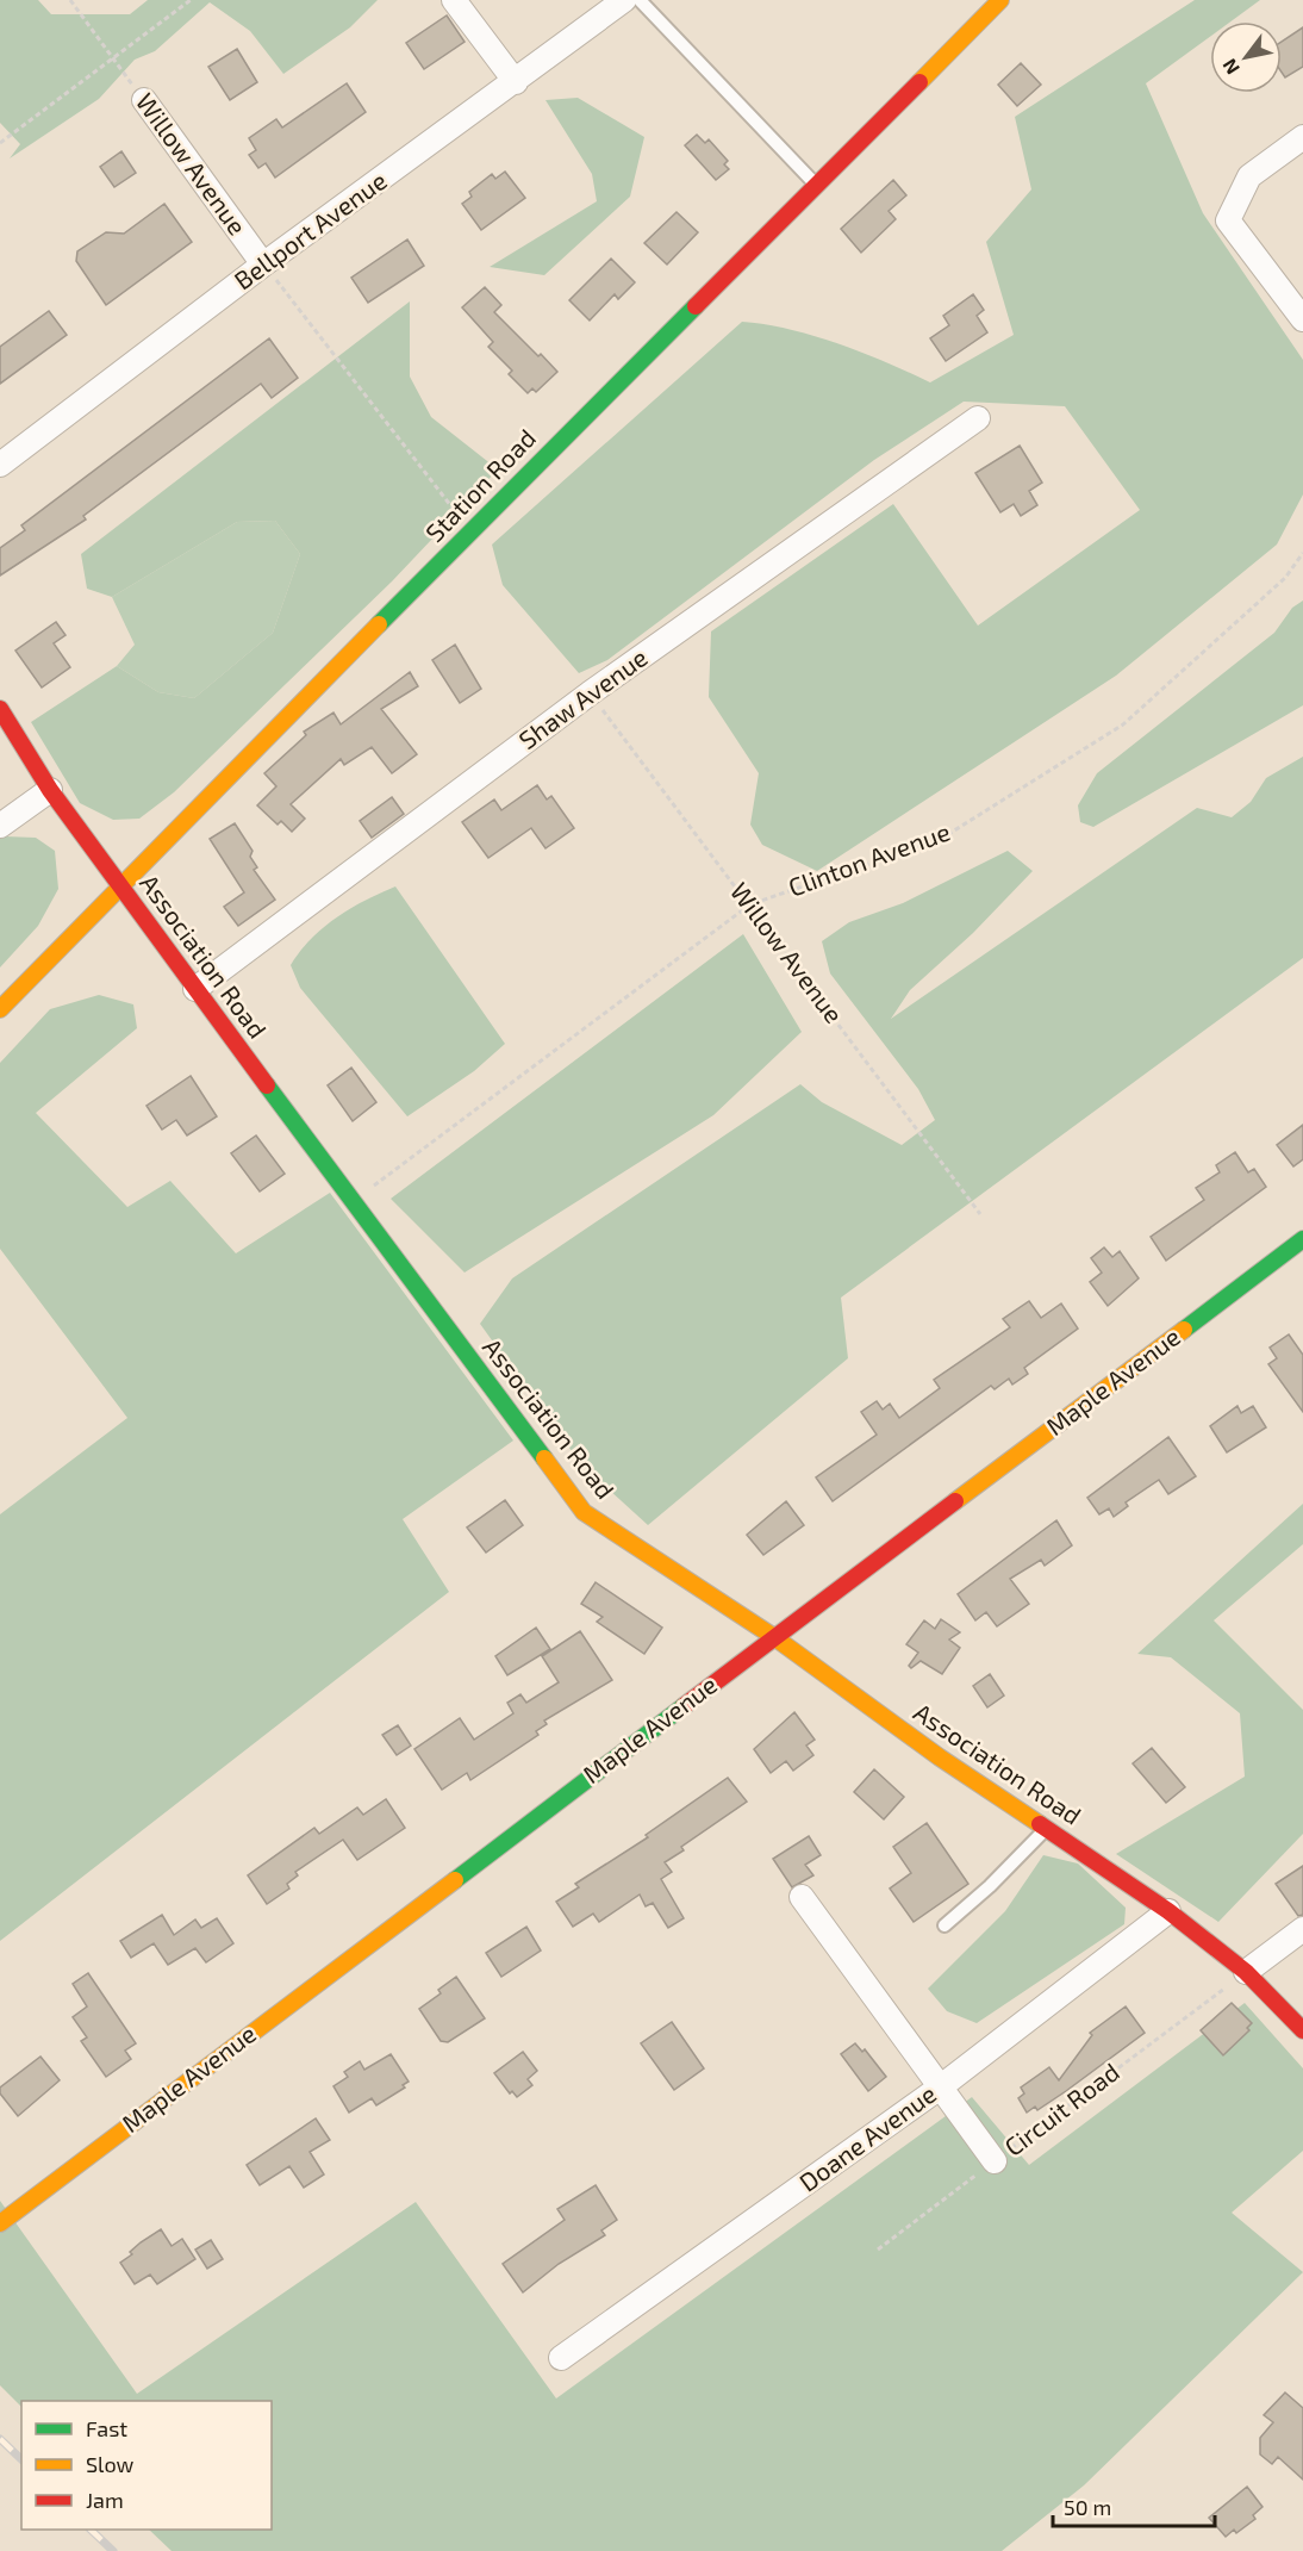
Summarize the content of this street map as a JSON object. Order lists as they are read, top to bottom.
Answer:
{
  "streets": {
    "street": [
      "Willow Avenue",
      "Bellport Avenue",
      "Station Road",
      "Shaw Avenue",
      "Association Road",
      "Maple Avenue",
      "Doane Avenue"
    ],
    "path": ["Clinton Avenue", "Circuit Road"]
  },
  "crossings": [
    ["Willow Avenue", "Bellport Avenue"],
    ["Willow Avenue", "Shaw Avenue"],
    ["Willow Avenue", "Clinton Avenue"],
    ["Station Road", "Association Road"],
    ["Shaw Avenue", "Association Road"],
    ["Clinton Avenue", "Association Road"],
    ["Association Road", "Maple Avenue"],
    ["Association Road", "Circuit Road"],
    ["Association Road", "Doane Avenue"]
  ],
  "legend": ["Fast", "Slow", "Jam"],
  "scale_bar": "50 m",
  "north": "bottom left"
}
